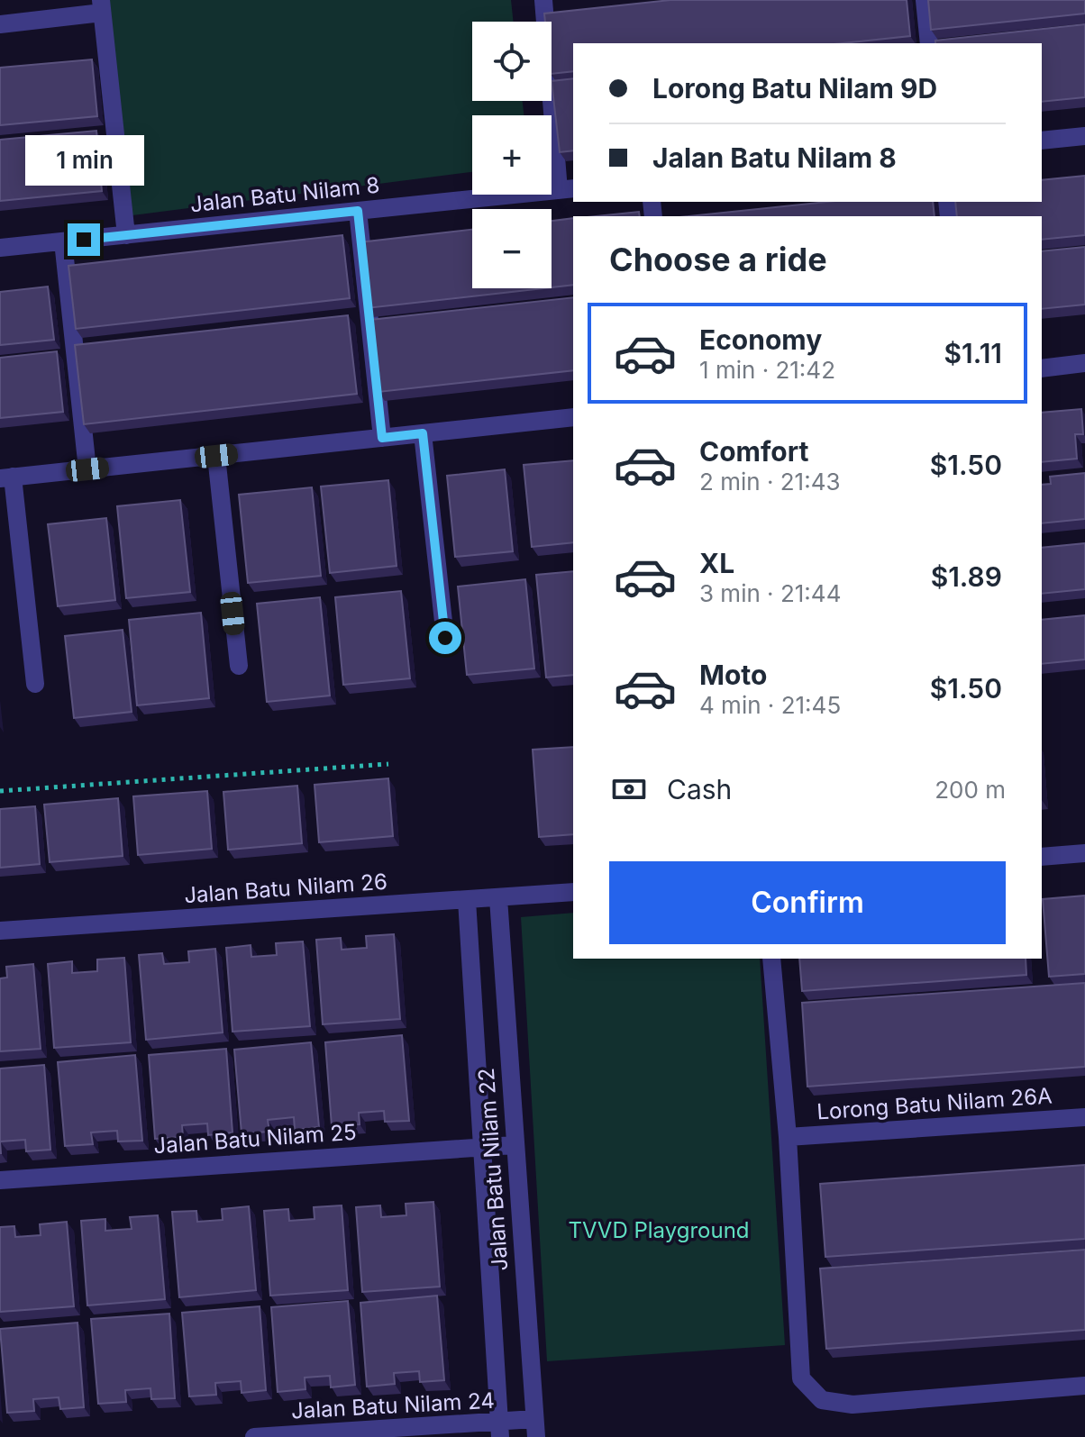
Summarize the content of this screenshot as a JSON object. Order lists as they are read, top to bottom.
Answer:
{
  "streets": {
    "street": [
      "Jalan Batu Nilam 8",
      "Jalan Batu Nilam 26",
      "Lorong Batu Nilam 26A",
      "Jalan Batu Nilam 25",
      "Jalan Batu Nilam 22",
      "Jalan Batu Nilam 24"
    ]
  },
  "crossings": [
    ["Jalan Batu Nilam 26", "Jalan Batu Nilam 22"],
    ["Jalan Batu Nilam 25", "Jalan Batu Nilam 22"],
    ["Jalan Batu Nilam 22", "Jalan Batu Nilam 24"]
  ],
  "parks": ["TVVD Playground"],
  "page": {
    "map_buttons": ["+", "−"],
    "banner": ["Lorong Batu Nilam 9D", "Jalan Batu Nilam 8"],
    "bubble": "1 min",
    "heading": "Choose a ride",
    "list": [
      {
        "name": "Economy",
        "note": "1 min · 21:42",
        "value": "$1.11"
      },
      {
        "name": "Comfort",
        "note": "2 min · 21:43",
        "value": "$1.50"
      },
      {
        "name": "XL",
        "note": "3 min · 21:44",
        "value": "$1.89"
      },
      {
        "name": "Moto",
        "note": "4 min · 21:45",
        "value": "$1.50"
      }
    ],
    "pay": ["Cash", "200 m"],
    "buttons": "Confirm"
  }
}
